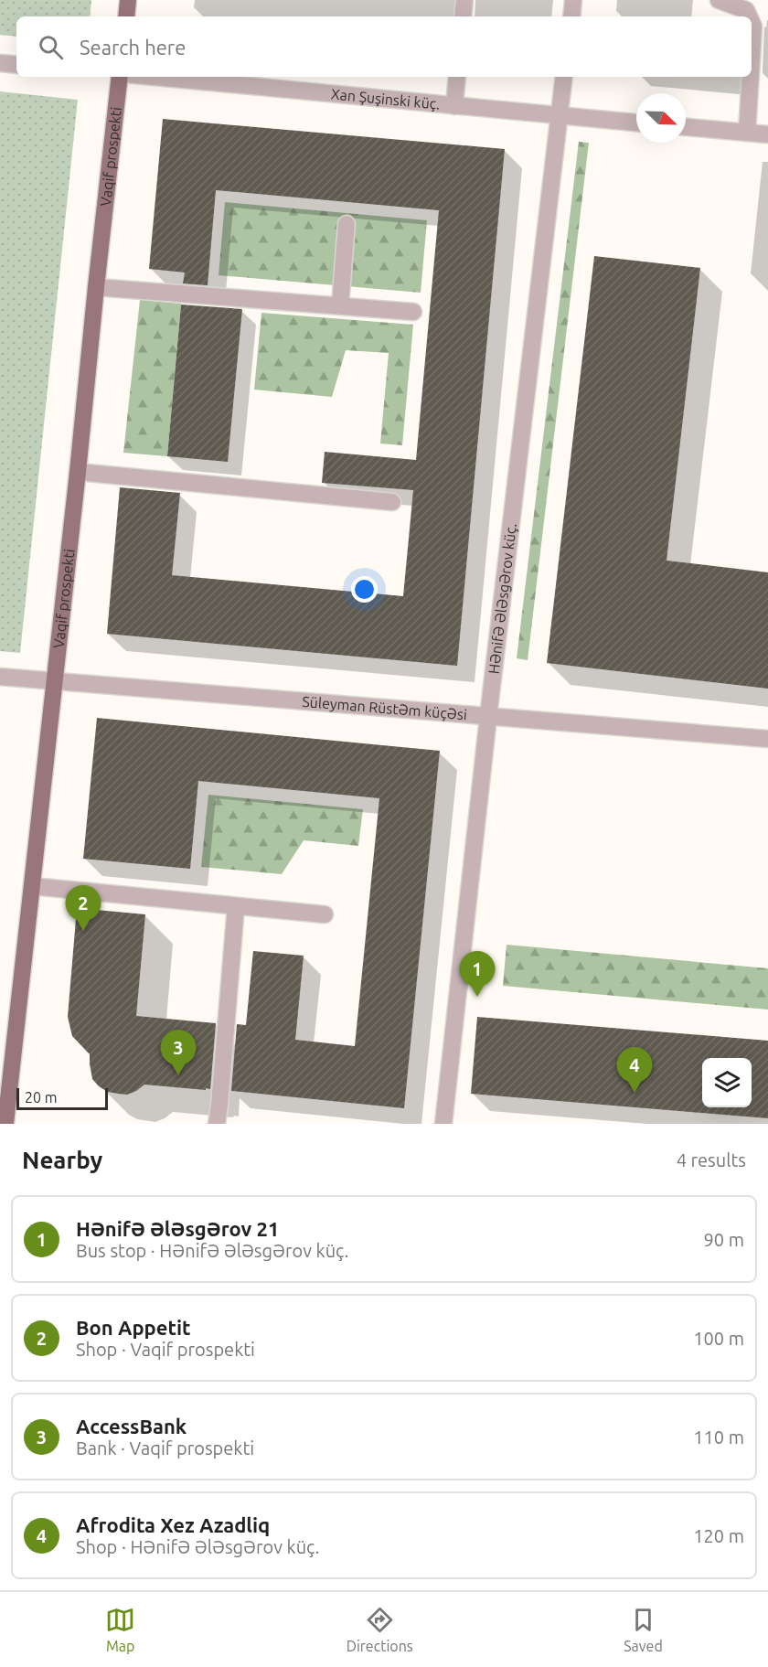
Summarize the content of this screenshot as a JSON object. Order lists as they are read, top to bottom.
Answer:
{
  "streets": {
    "main road": ["Vaqif prospekti"],
    "street": ["Xan Şuşinski küç.", "Hənifə Ələsgərov küç.", "Süleyman Rüstəm küçəsi"]
  },
  "crossings": [
    ["Xan Şuşinski küç.", "Hənifə Ələsgərov küç."],
    ["Vaqif prospekti", "Süleyman Rüstəm küçəsi"],
    ["Hənifə Ələsgərov küç.", "Süleyman Rüstəm küçəsi"]
  ],
  "scale_bar": "20 m",
  "north": "bottom right",
  "page": {
    "search": "Search here",
    "pins": [
      "2",
      "1",
      "3",
      "4"
    ],
    "scale": "20 m",
    "heading": ["Nearby", "4 results"],
    "list": [
      {
        "mark": "1",
        "name": "Hənifə Ələsgərov 21",
        "note": "Bus stop · Hənifə Ələsgərov küç.",
        "value": "90 m"
      },
      {
        "mark": "2",
        "name": "Bon Appetit",
        "note": "Shop · Vaqif prospekti",
        "value": "100 m"
      },
      {
        "mark": "3",
        "name": "AccessBank",
        "note": "Bank · Vaqif prospekti",
        "value": "110 m"
      },
      {
        "mark": "4",
        "name": "Afrodita Xez Azadliq",
        "note": "Shop · Hənifə Ələsgərov küç.",
        "value": "120 m"
      }
    ],
    "nav": ["Map", "Directions", "Saved"]
  }
}
